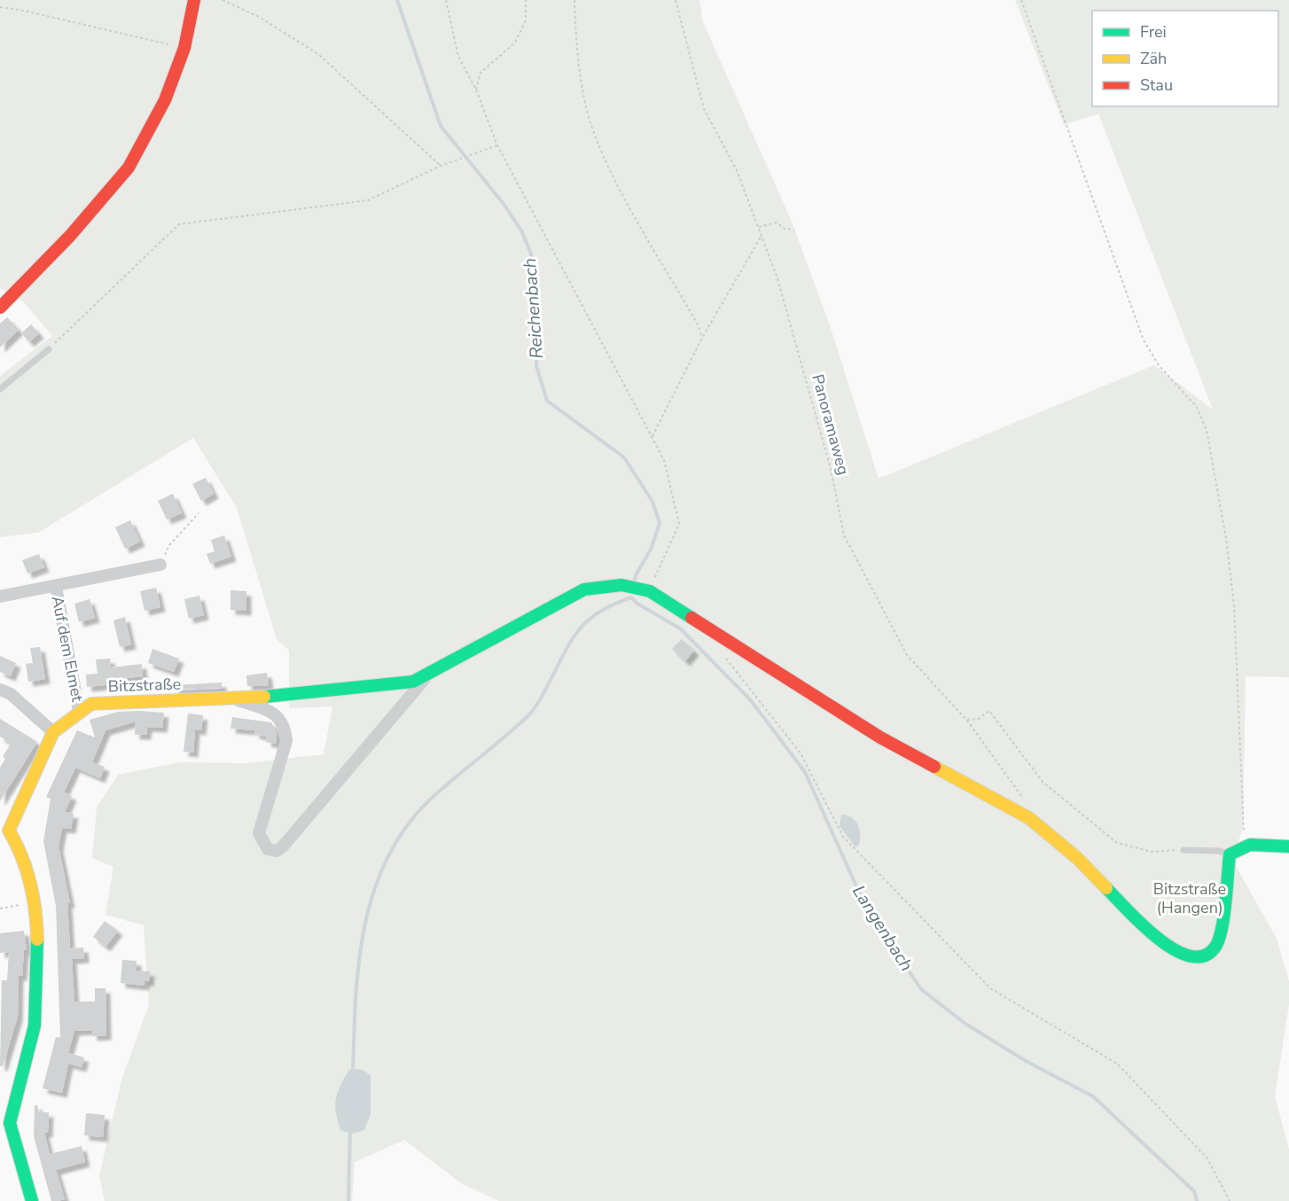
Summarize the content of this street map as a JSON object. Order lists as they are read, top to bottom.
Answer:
{
  "streets": {
    "street": ["Auf dem Elmet", "Bitzstraße"],
    "path": ["Panoramaweg"]
  },
  "crossings": [
    ["Auf dem Elmet", "Bitzstraße"]
  ],
  "water": ["Reichenbach", "Langenbach"],
  "parks": ["Bitzstraße (Hangen)"],
  "legend": ["Frei", "Zäh", "Stau"]
}
